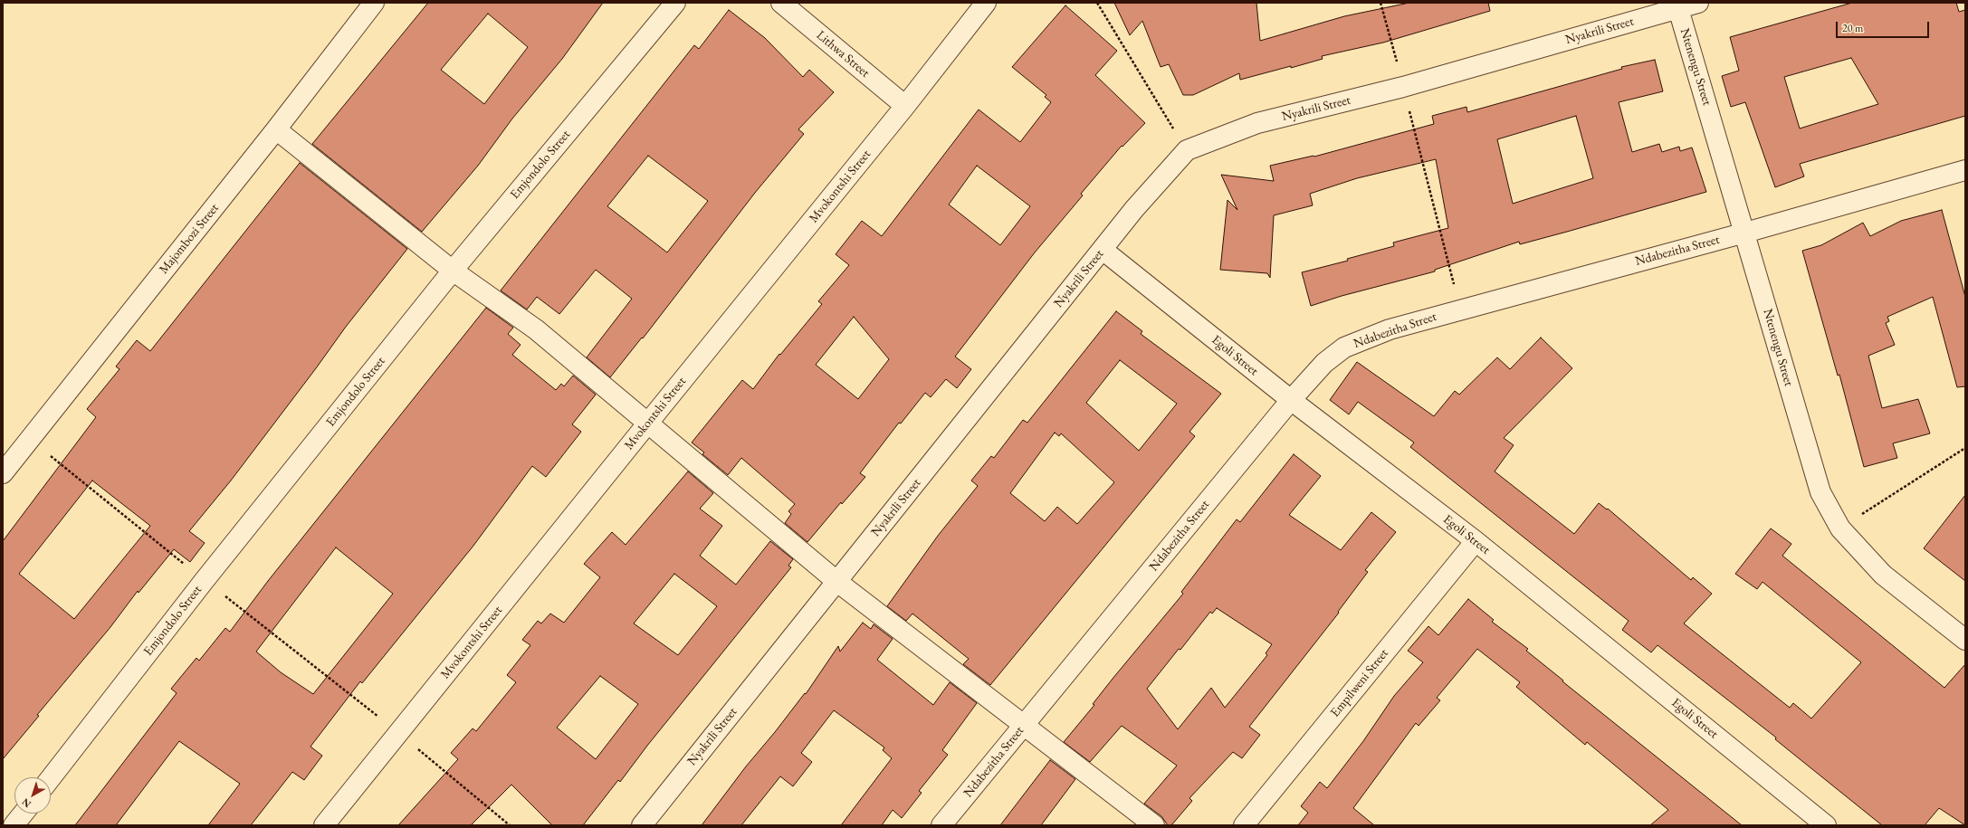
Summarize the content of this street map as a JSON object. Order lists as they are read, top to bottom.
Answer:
{
  "streets": {
    "street": [
      "Nyakrili Street",
      "Lithwa Street",
      "Ntenengu Street",
      "Emjondolo Street",
      "Mvokontshi Street",
      "Majombozi Street",
      "Ndabezitha Street",
      "Egoli Street",
      "Empilweni Street"
    ]
  },
  "crossings": [
    ["Nyakrili Street", "Ntenengu Street"],
    ["Nyakrili Street", "Egoli Street"],
    ["Lithwa Street", "Mvokontshi Street"],
    ["Ntenengu Street", "Ndabezitha Street"],
    ["Ndabezitha Street", "Egoli Street"],
    ["Egoli Street", "Empilweni Street"]
  ],
  "scale_bar": "20 m",
  "north": "bottom left"
}
